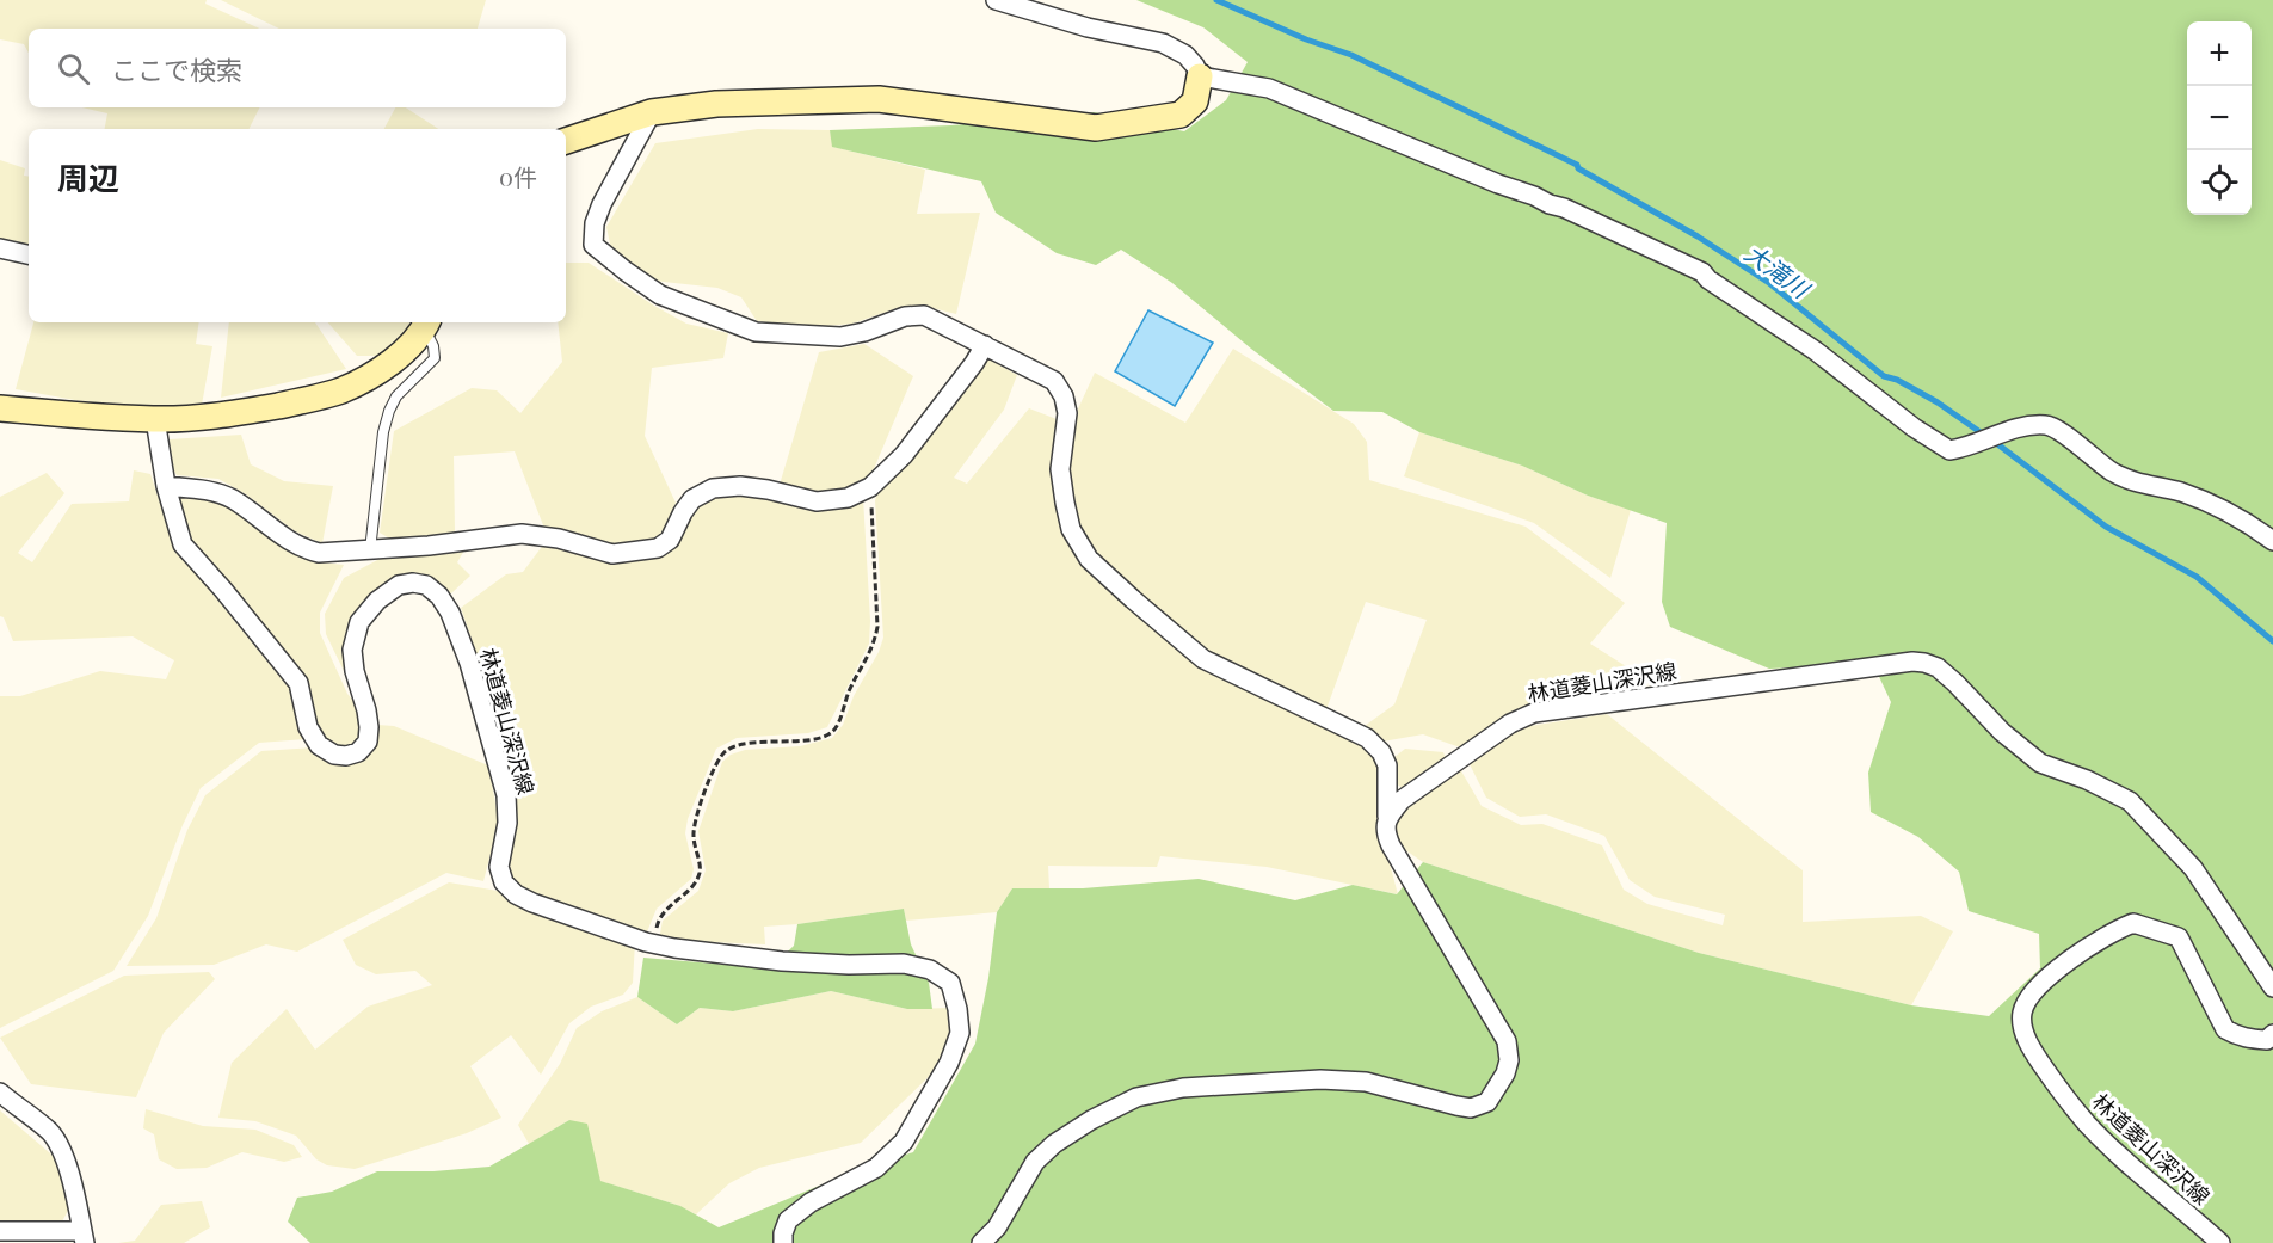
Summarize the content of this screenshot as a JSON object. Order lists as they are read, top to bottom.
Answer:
{
  "streets": {
    "street": ["林道菱山深沢線"]
  },
  "water": ["大滝川"],
  "page": {
    "map_buttons": ["+", "−"],
    "search": "ここで検索",
    "heading": ["周辺", "0件"]
  }
}
